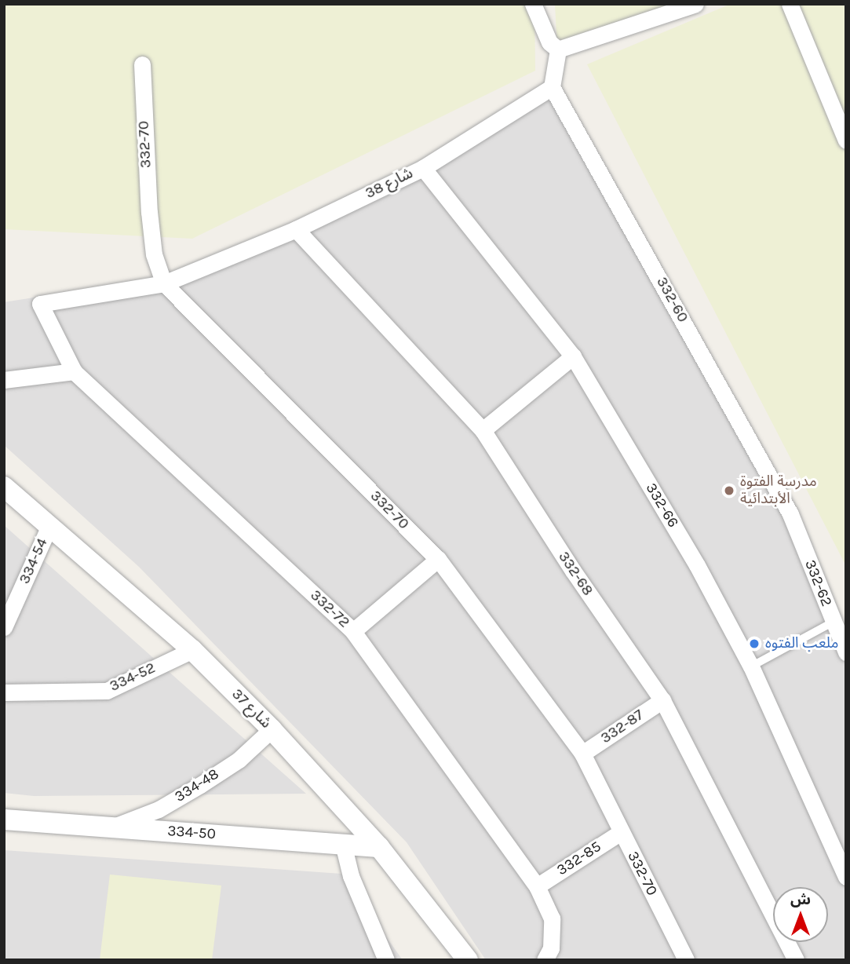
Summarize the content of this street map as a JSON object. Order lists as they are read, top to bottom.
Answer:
{
  "streets": {
    "street": [
      "332-70",
      "شارع 38",
      "332-60",
      "332-66",
      "334-54",
      "332-68",
      "332-62",
      "332-72",
      "334-52",
      "شارع 37",
      "332-87",
      "334-48",
      "334-50",
      "332-85"
    ]
  },
  "crossings": [
    ["332-70", "شارع 38"],
    ["332-70", "332-87"],
    ["332-70", "332-85"],
    ["شارع 38", "332-60"],
    ["شارع 38", "332-66"],
    ["شارع 38", "332-68"],
    ["شارع 38", "332-72"],
    ["332-60", "332-62"],
    ["334-54", "شارع 37"],
    ["332-68", "332-87"],
    ["332-72", "332-85"],
    ["334-52", "شارع 37"],
    ["شارع 37", "334-48"],
    ["شارع 37", "334-50"],
    ["334-48", "334-50"]
  ],
  "places": ["مدرسة الفتوة الأبتدائية", "ملعب الفتوه"],
  "north": "top"
}
